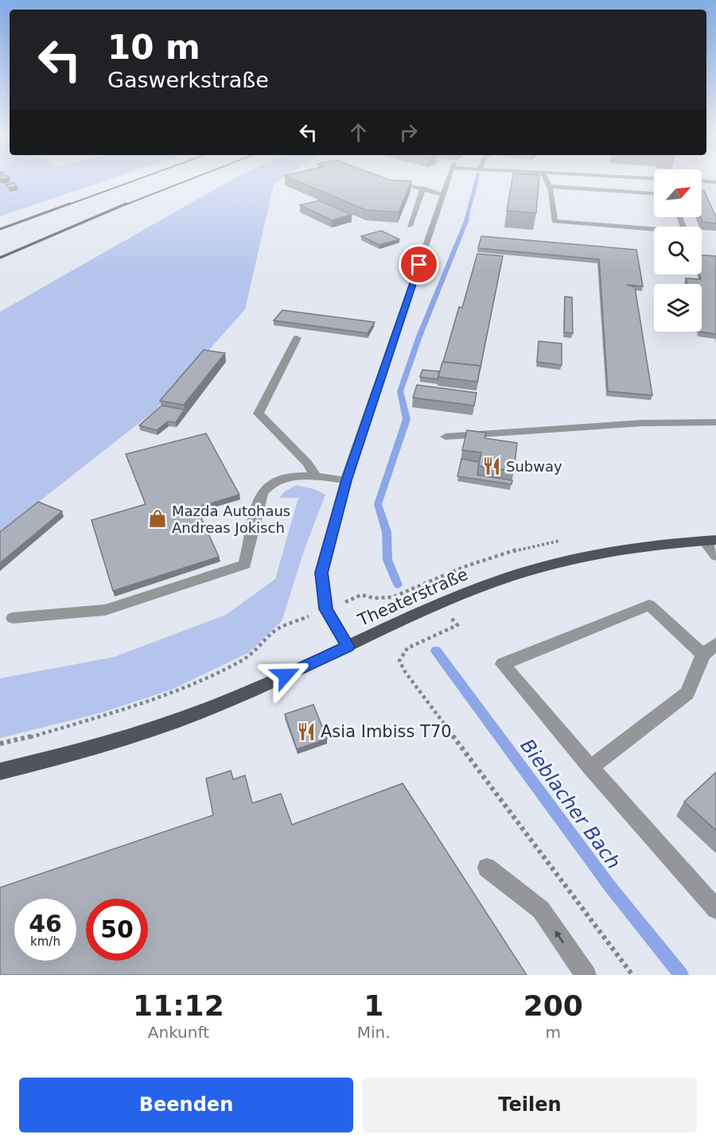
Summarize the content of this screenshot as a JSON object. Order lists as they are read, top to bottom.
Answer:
{
  "streets": {
    "main road": ["Theaterstraße"]
  },
  "water": ["Bieblacher Bach"],
  "places": {
    "restaurant": ["Subway", "Asia Imbiss T70"],
    "shop": ["Mazda Autohaus Andreas Jokisch"]
  },
  "north": "top right",
  "page": {
    "turn": ["10 m", "Gaswerkstraße"],
    "speed": "46 km/h",
    "limit": "50",
    "eta": [
      "11:12",
      "Ankunft",
      "1",
      "Min.",
      "200",
      "m"
    ],
    "buttons": ["Beenden", "Teilen"]
  }
}
